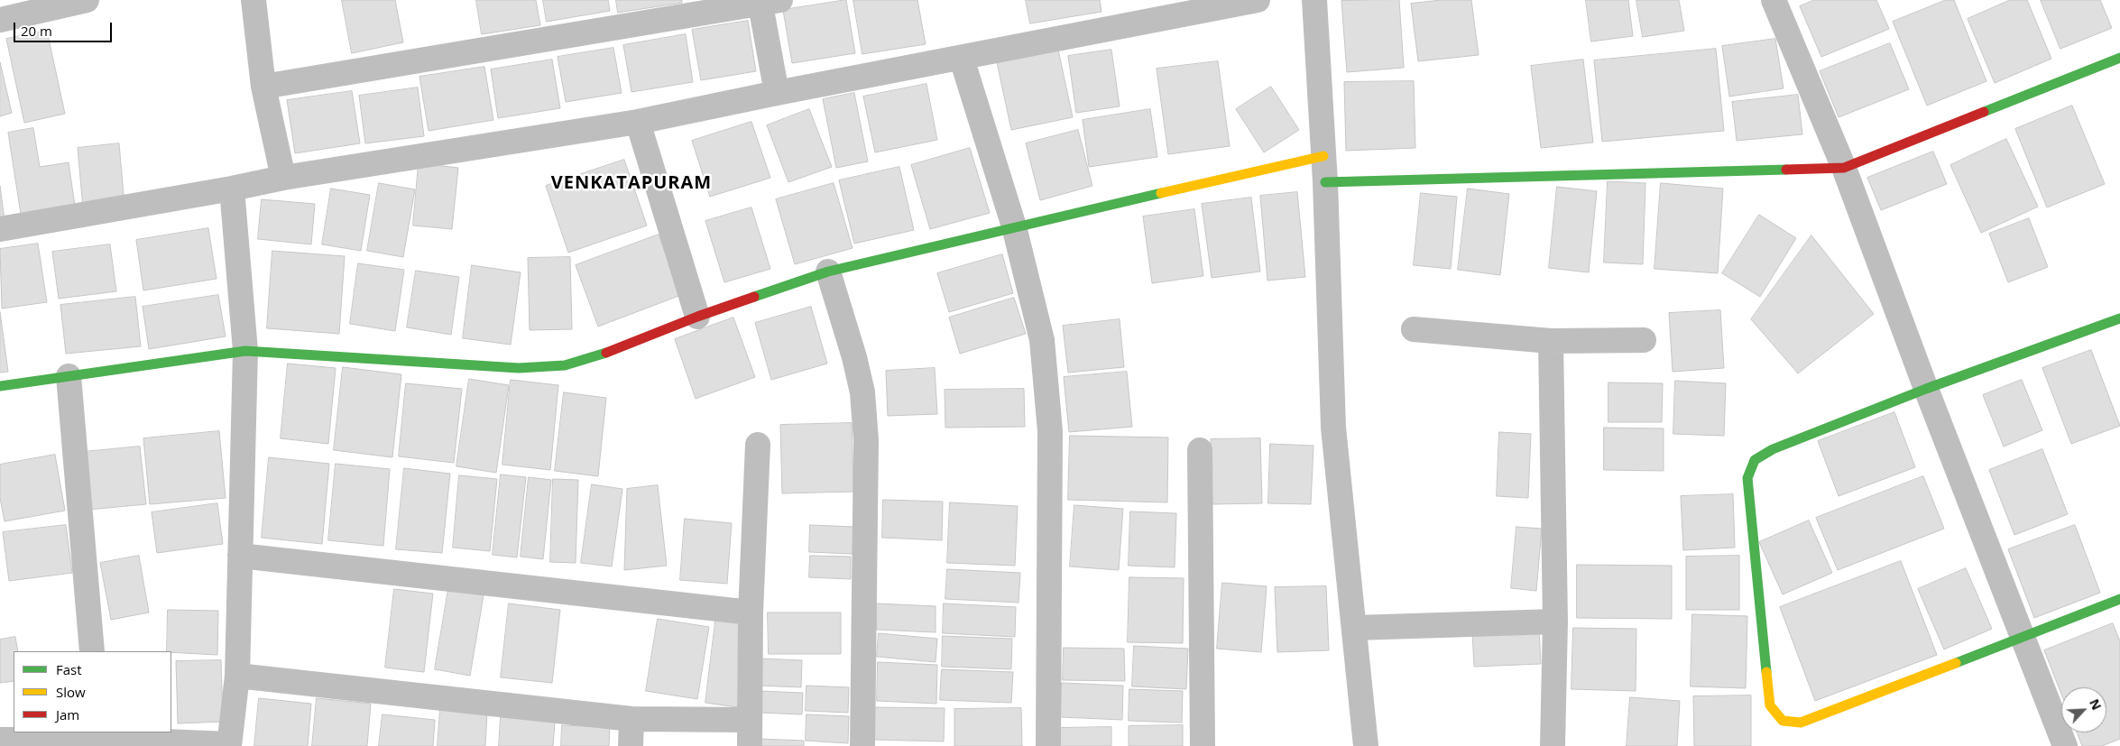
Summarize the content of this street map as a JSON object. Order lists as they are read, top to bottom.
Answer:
{
  "districts": ["VENKATAPURAM"],
  "legend": ["Fast", "Slow", "Jam"],
  "scale_bar": "20 m",
  "north": "top right"
}
